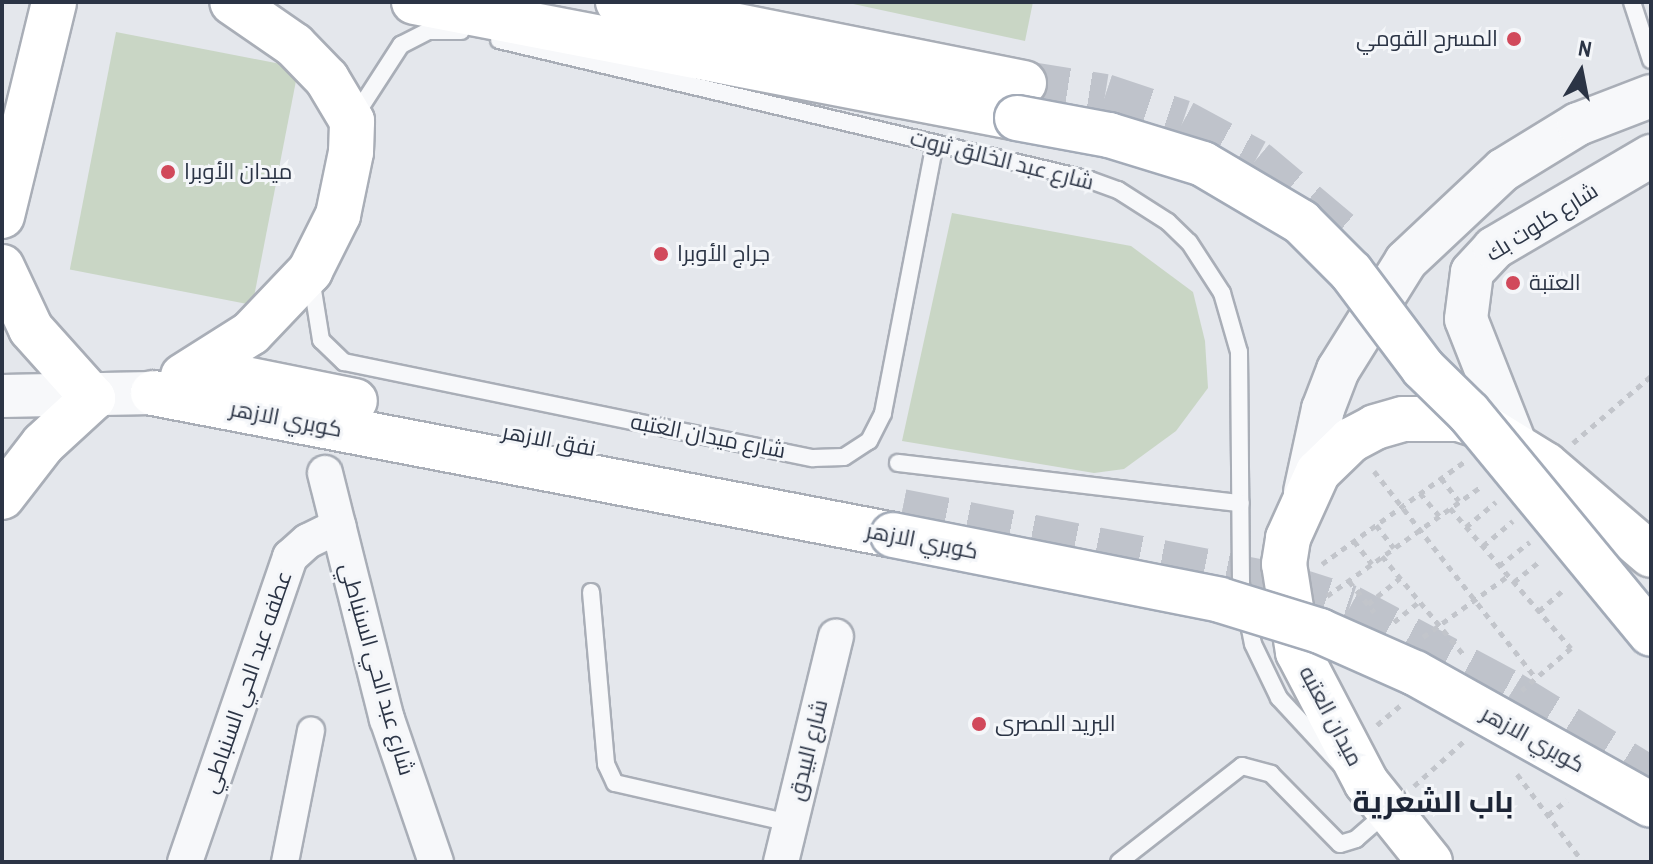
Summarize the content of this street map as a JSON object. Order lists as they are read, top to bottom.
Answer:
{
  "streets": {
    "main road": ["كوبري الازهر", "نفق الازهر", "ميدان العتبه"],
    "street": [
      "شارع كلوت بك",
      "شارع عبد الحي السنباطي",
      "عطفه عبد الحي السنباطي",
      "شارع البيدق"
    ],
    "lane": ["شارع عبد الخالق ثروت", "شارع ميدان العتبه"]
  },
  "crossings": [
    ["شارع عبد الخالق ثروت", "شارع ميدان العتبه"],
    ["شارع عبد الخالق ثروت", "ميدان العتبه"],
    ["شارع كلوت بك", "ميدان العتبه"],
    ["كوبري الازهر", "نفق الازهر"],
    ["شارع عبد الحي السنباطي", "عطفه عبد الحي السنباطي"]
  ],
  "districts": ["باب الشعرية"],
  "places": [
    "المسرح القومي",
    "ميدان الأوبرا",
    "جراج الأوبرا",
    "العتبة",
    "البريد المصرى"
  ],
  "north": "top"
}
